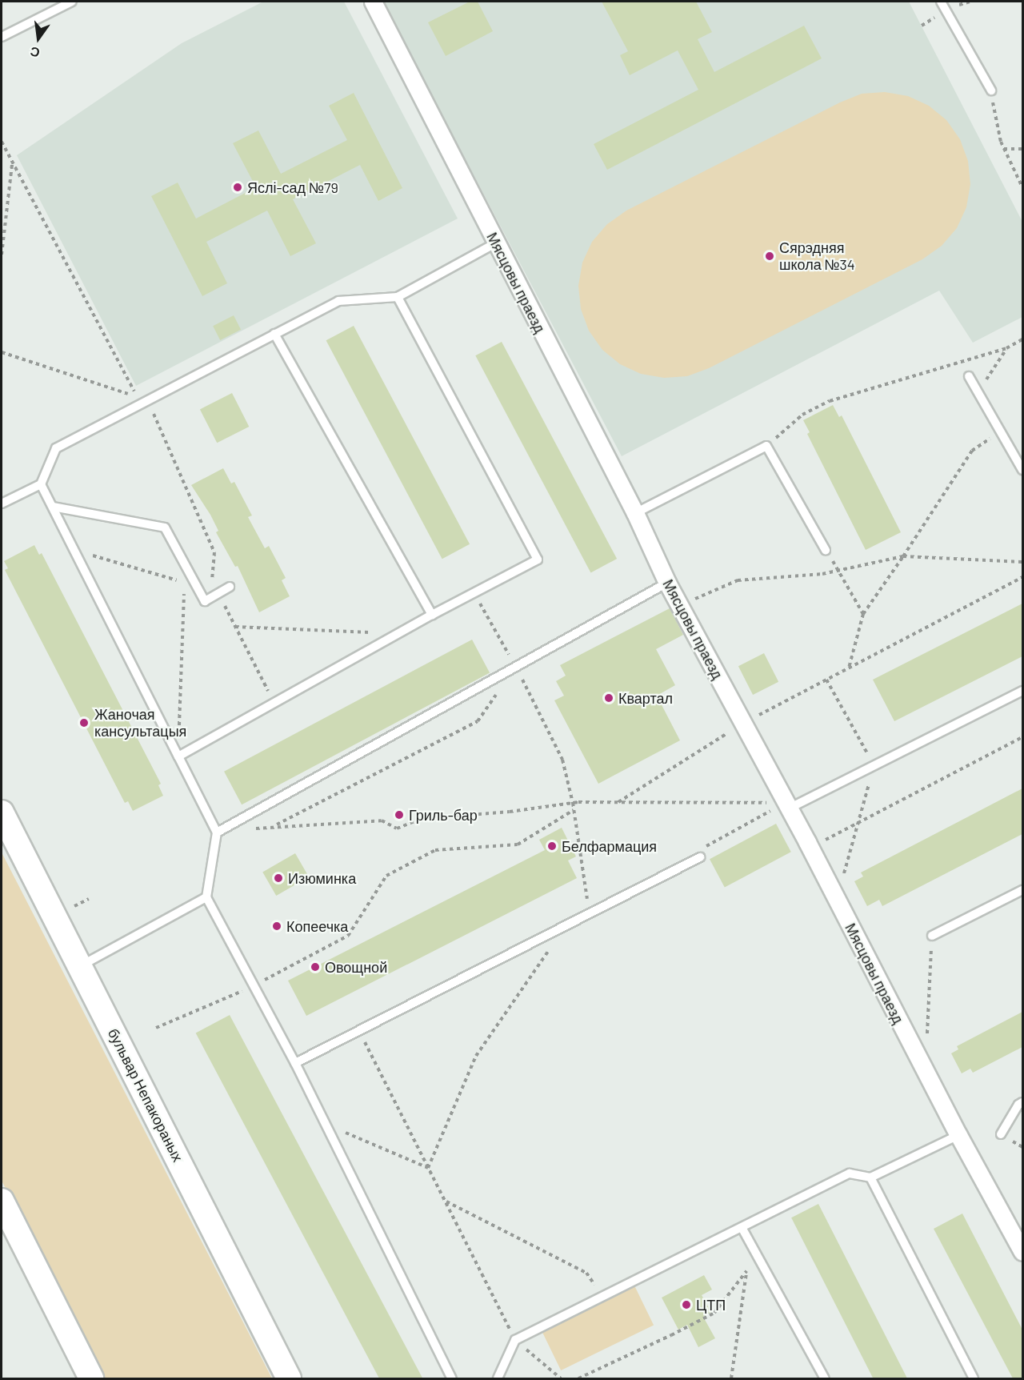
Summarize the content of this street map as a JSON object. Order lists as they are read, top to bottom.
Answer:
{
  "streets": {
    "main road": ["бульвар Непакораных"],
    "street": ["Мясцовы праезд"]
  },
  "places": [
    "Яслі-сад №79",
    "Сярэдняя школа №34",
    "Квартал",
    "Жаночая кансультацыя",
    "Гриль-бар",
    "Белфармация",
    "Изюминка",
    "Копеечка",
    "Овощной",
    "ЦТП"
  ],
  "north": "bottom"
}
